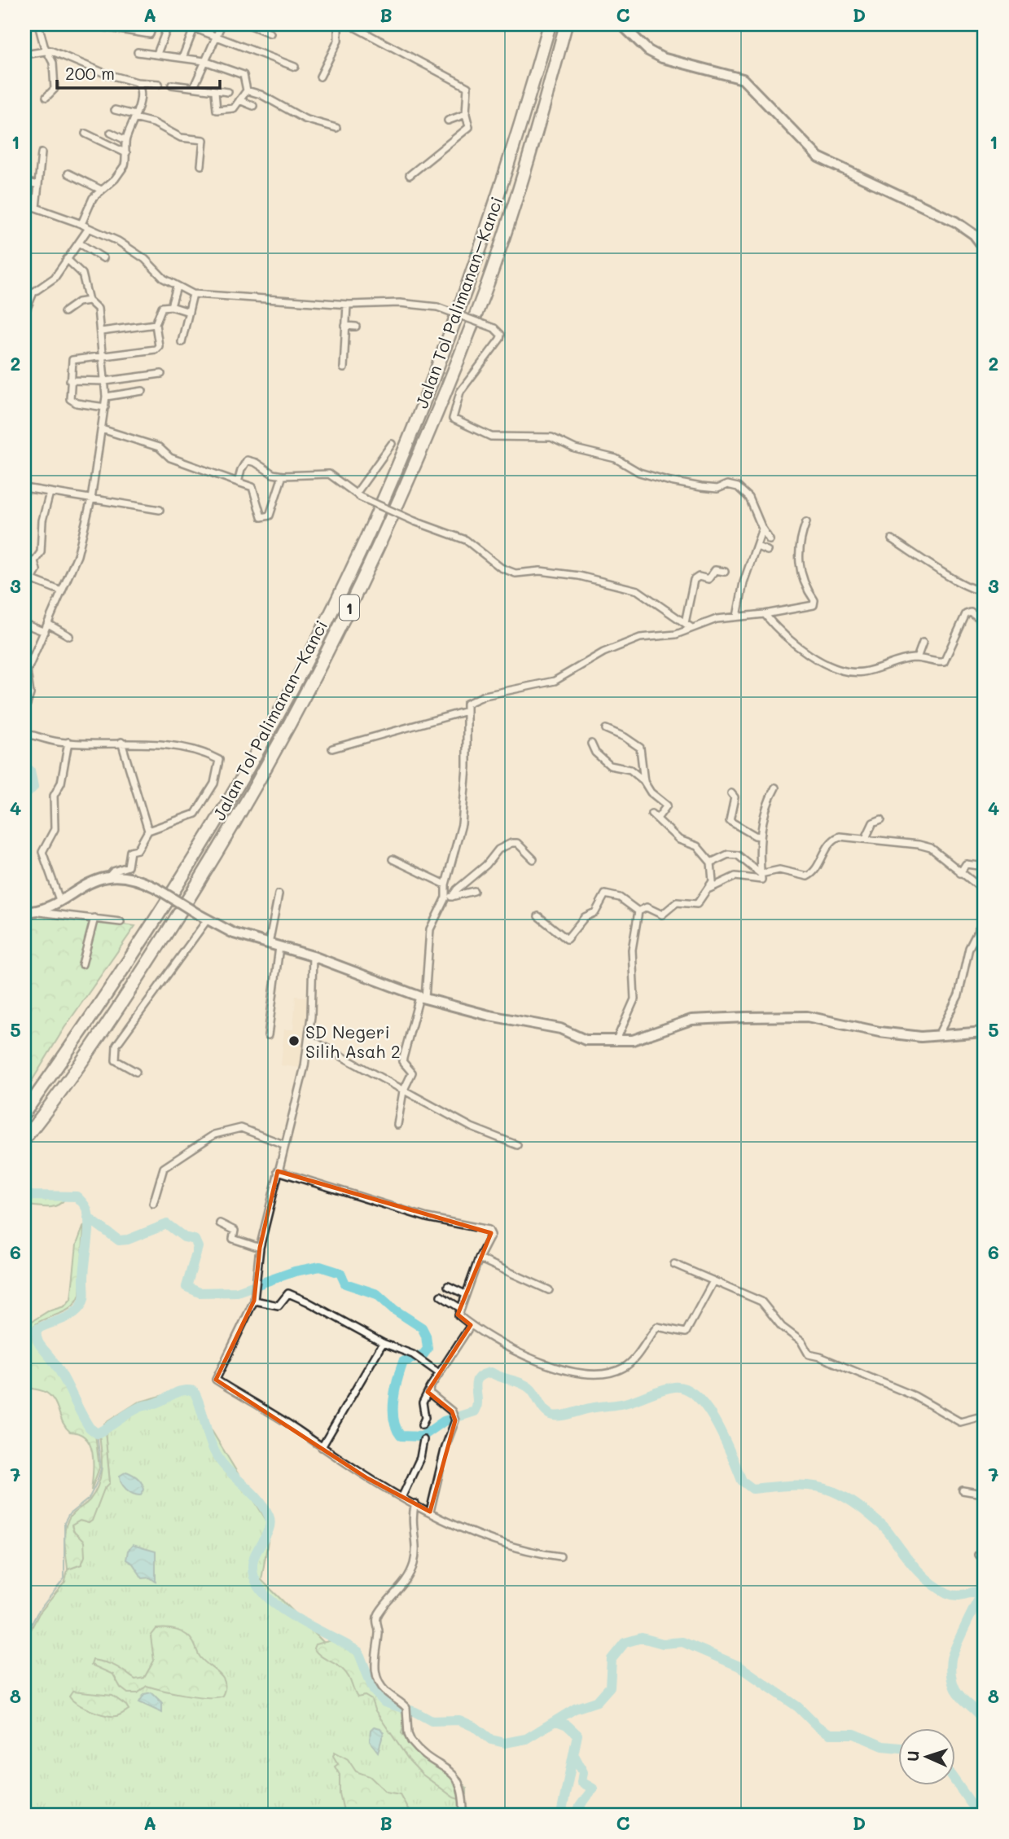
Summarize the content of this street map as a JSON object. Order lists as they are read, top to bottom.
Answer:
{
  "streets": {
    "highway": ["Jalan Tol Palimanan–Kanci", "1"]
  },
  "places": ["SD Negeri Silih Asah 2"],
  "scale_bar": "200 m",
  "north": "left",
  "grid": {
    "columns": [
      "A",
      "B",
      "C",
      "D"
    ],
    "rows": [
      "1",
      "2",
      "3",
      "4",
      "5",
      "6",
      "7",
      "8"
    ]
  }
}
